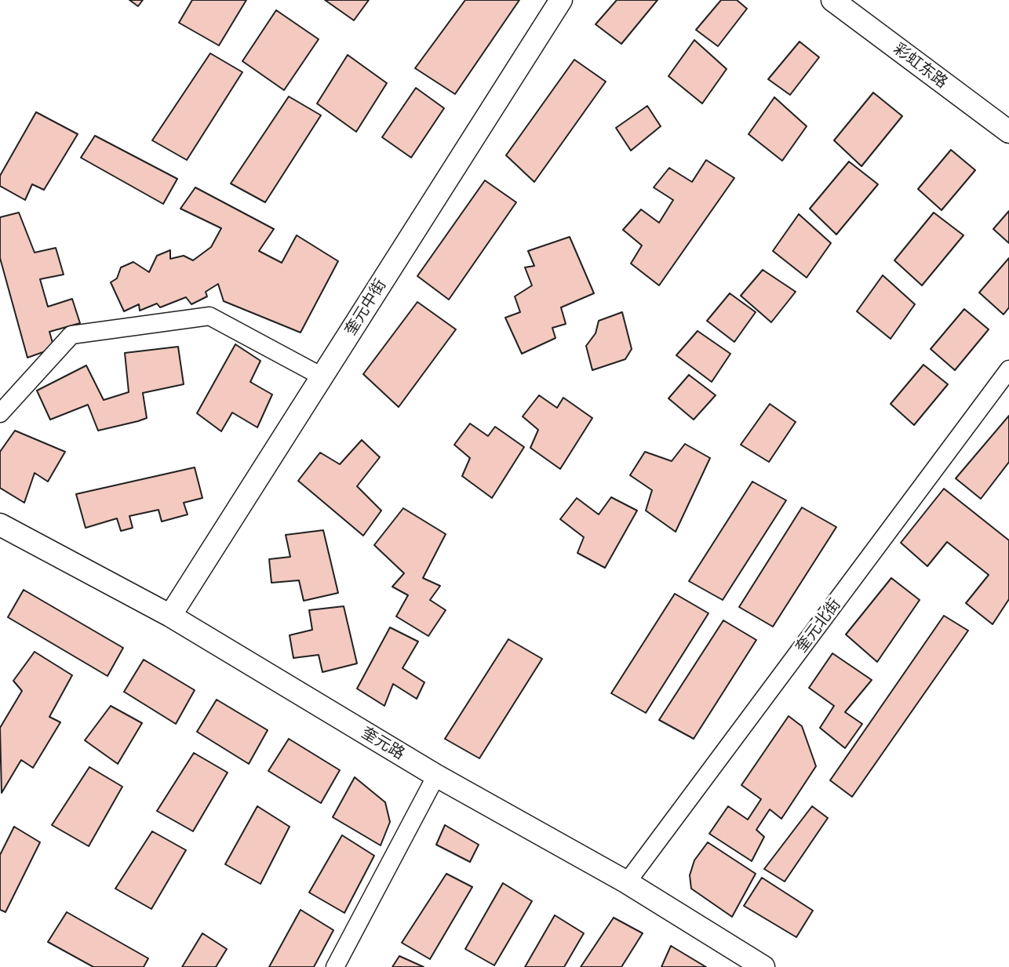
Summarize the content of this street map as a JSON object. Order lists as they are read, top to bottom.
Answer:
{
  "streets": {
    "street": [
      "彩虹东路",
      "奎元中街",
      "奎元北街",
      "奎元路"
    ]
  },
  "crossings": [
    ["奎元中街", "奎元路"],
    ["奎元北街", "奎元路"]
  ]
}
